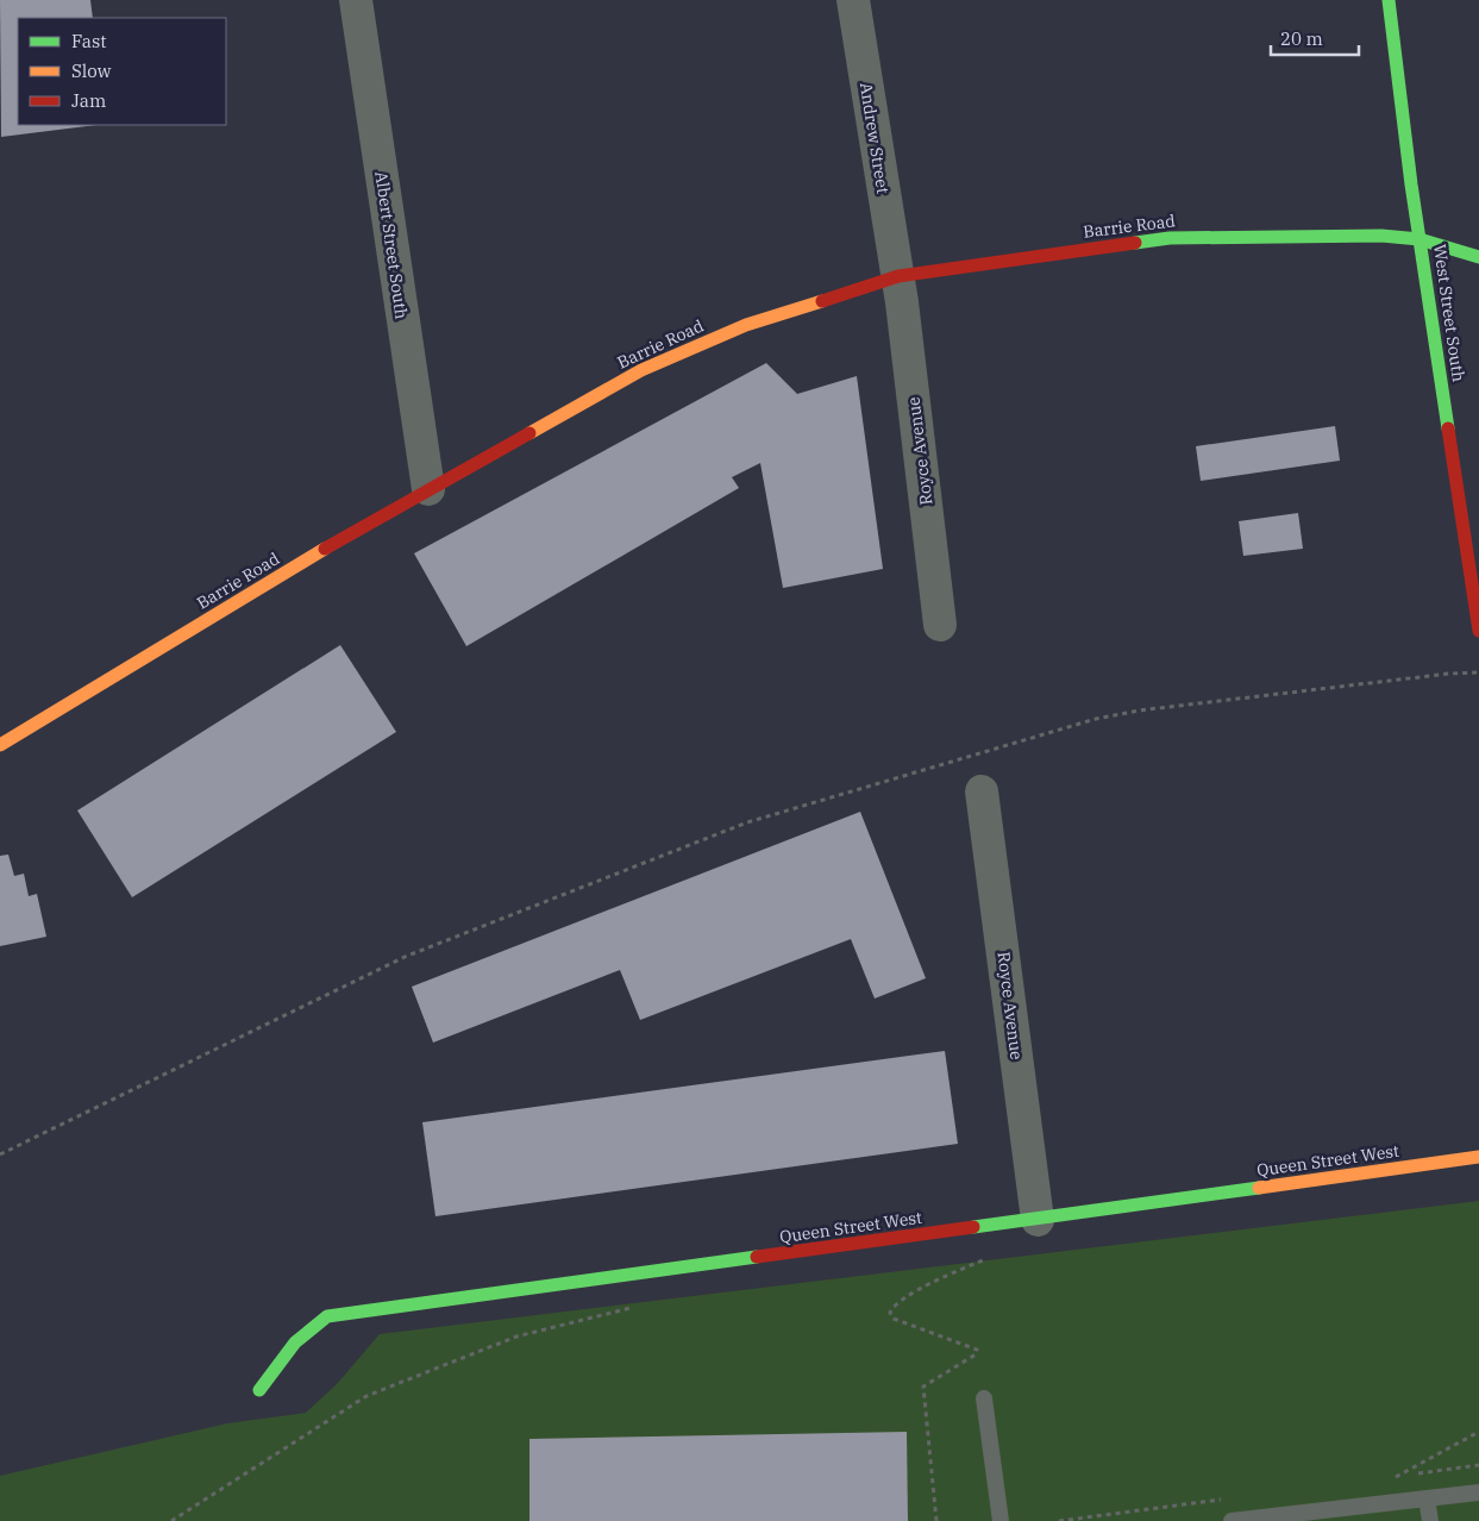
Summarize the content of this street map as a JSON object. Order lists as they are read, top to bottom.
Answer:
{
  "streets": {
    "street": [
      "Andrew Street",
      "Barrie Road",
      "Albert Street South",
      "West Street South",
      "Royce Avenue",
      "Queen Street West"
    ]
  },
  "crossings": [
    ["Andrew Street", "Barrie Road"],
    ["Andrew Street", "Royce Avenue"],
    ["Barrie Road", "Albert Street South"],
    ["Barrie Road", "West Street South"],
    ["Barrie Road", "Royce Avenue"],
    ["Royce Avenue", "Queen Street West"]
  ],
  "legend": ["Fast", "Slow", "Jam"],
  "scale_bar": "20 m"
}
